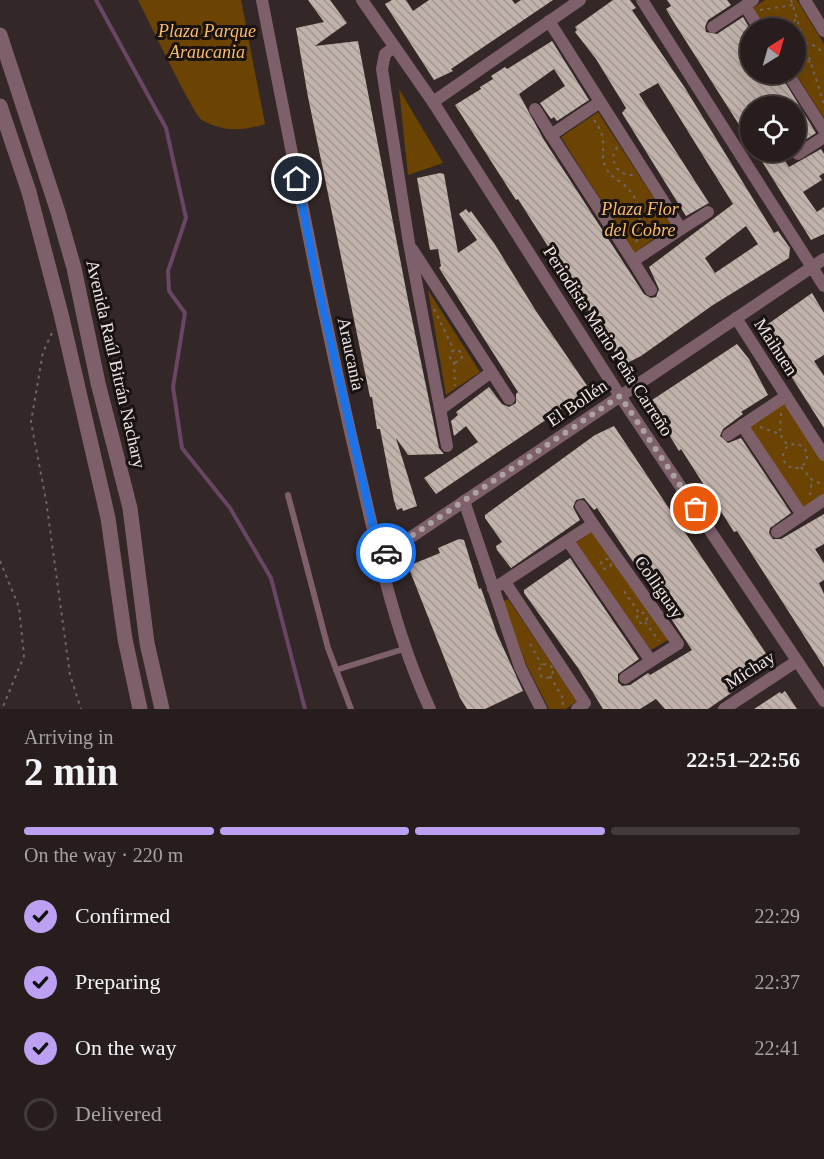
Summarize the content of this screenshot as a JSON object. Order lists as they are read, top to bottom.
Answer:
{
  "streets": {
    "street": [
      "Periodista Mario Peña Carreño",
      "Maihuen",
      "Araucanía",
      "Avenida Raúl Bitrán Nachary",
      "El Bollén",
      "Colliguay",
      "Michay"
    ]
  },
  "crossings": [
    ["Periodista Mario Peña Carreño", "El Bollén"],
    ["Periodista Mario Peña Carreño", "Michay"],
    ["Maihuen", "El Bollén"],
    ["Araucanía", "El Bollén"]
  ],
  "parks": ["Plaza Parque Araucania", "Plaza Flor del Cobre"],
  "north": "top right",
  "page": {
    "heading": ["2 min", "Arriving in", "22:51–22:56"],
    "bar": "On the way · 220 m",
    "list": [
      ["Confirmed", "22:29"],
      ["Preparing", "22:37"],
      ["On the way", "22:41"],
      "Delivered"
    ]
  }
}
